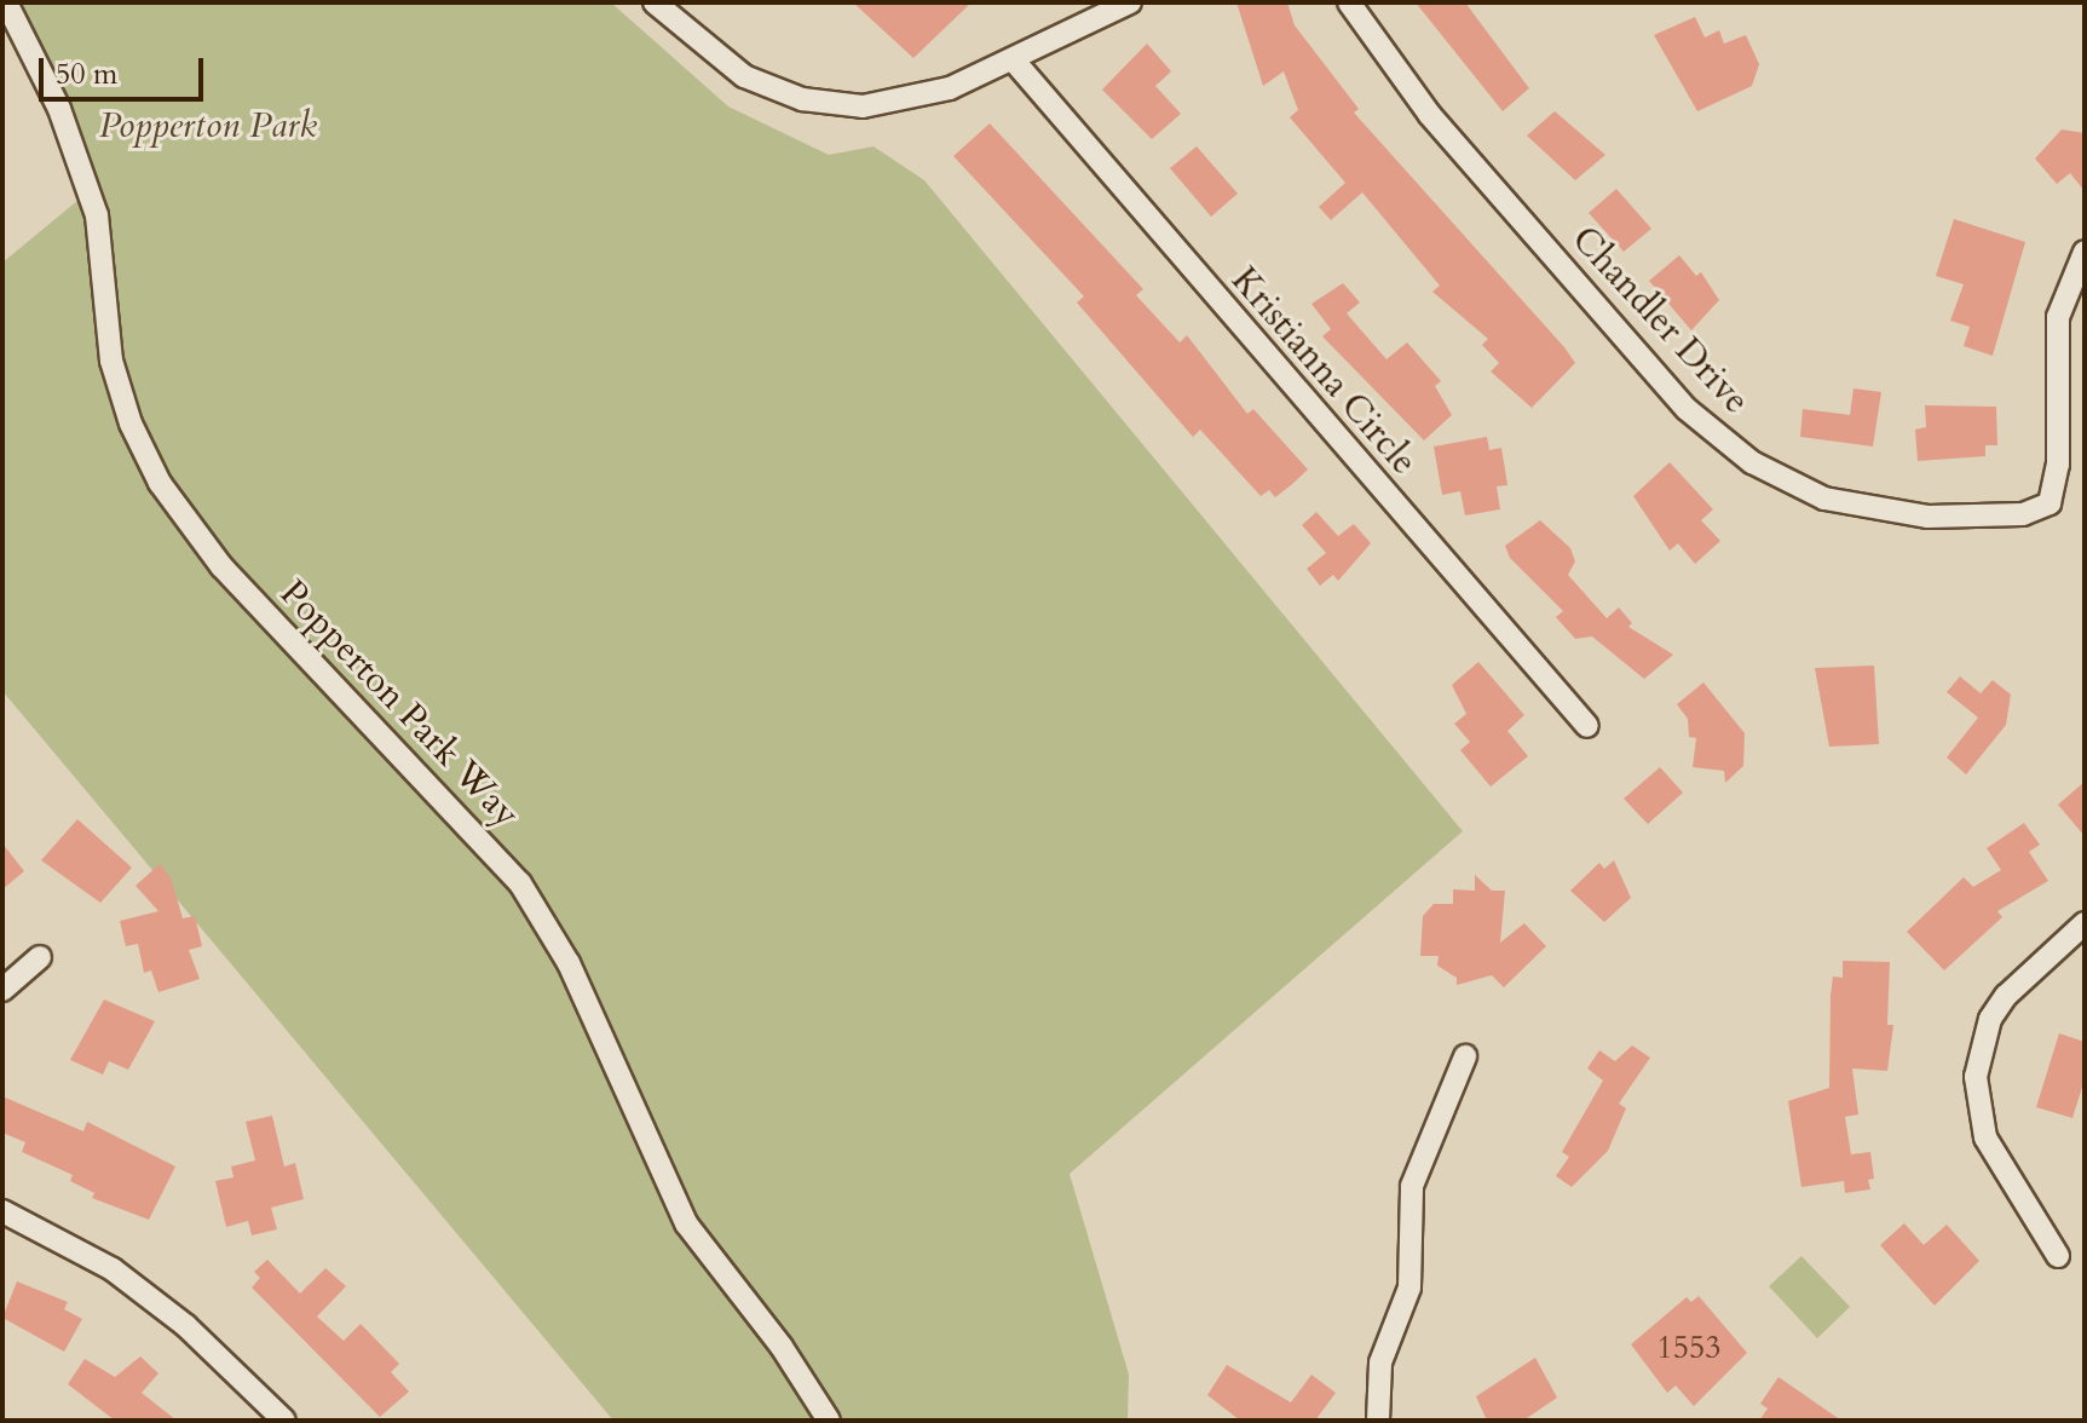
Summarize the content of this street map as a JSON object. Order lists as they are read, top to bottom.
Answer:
{
  "streets": {
    "street": ["Chandler Drive", "Kristianna Circle", "Popperton Park Way"]
  },
  "parks": ["Popperton Park"],
  "house_numbers": ["1553"],
  "scale_bar": "50 m"
}
